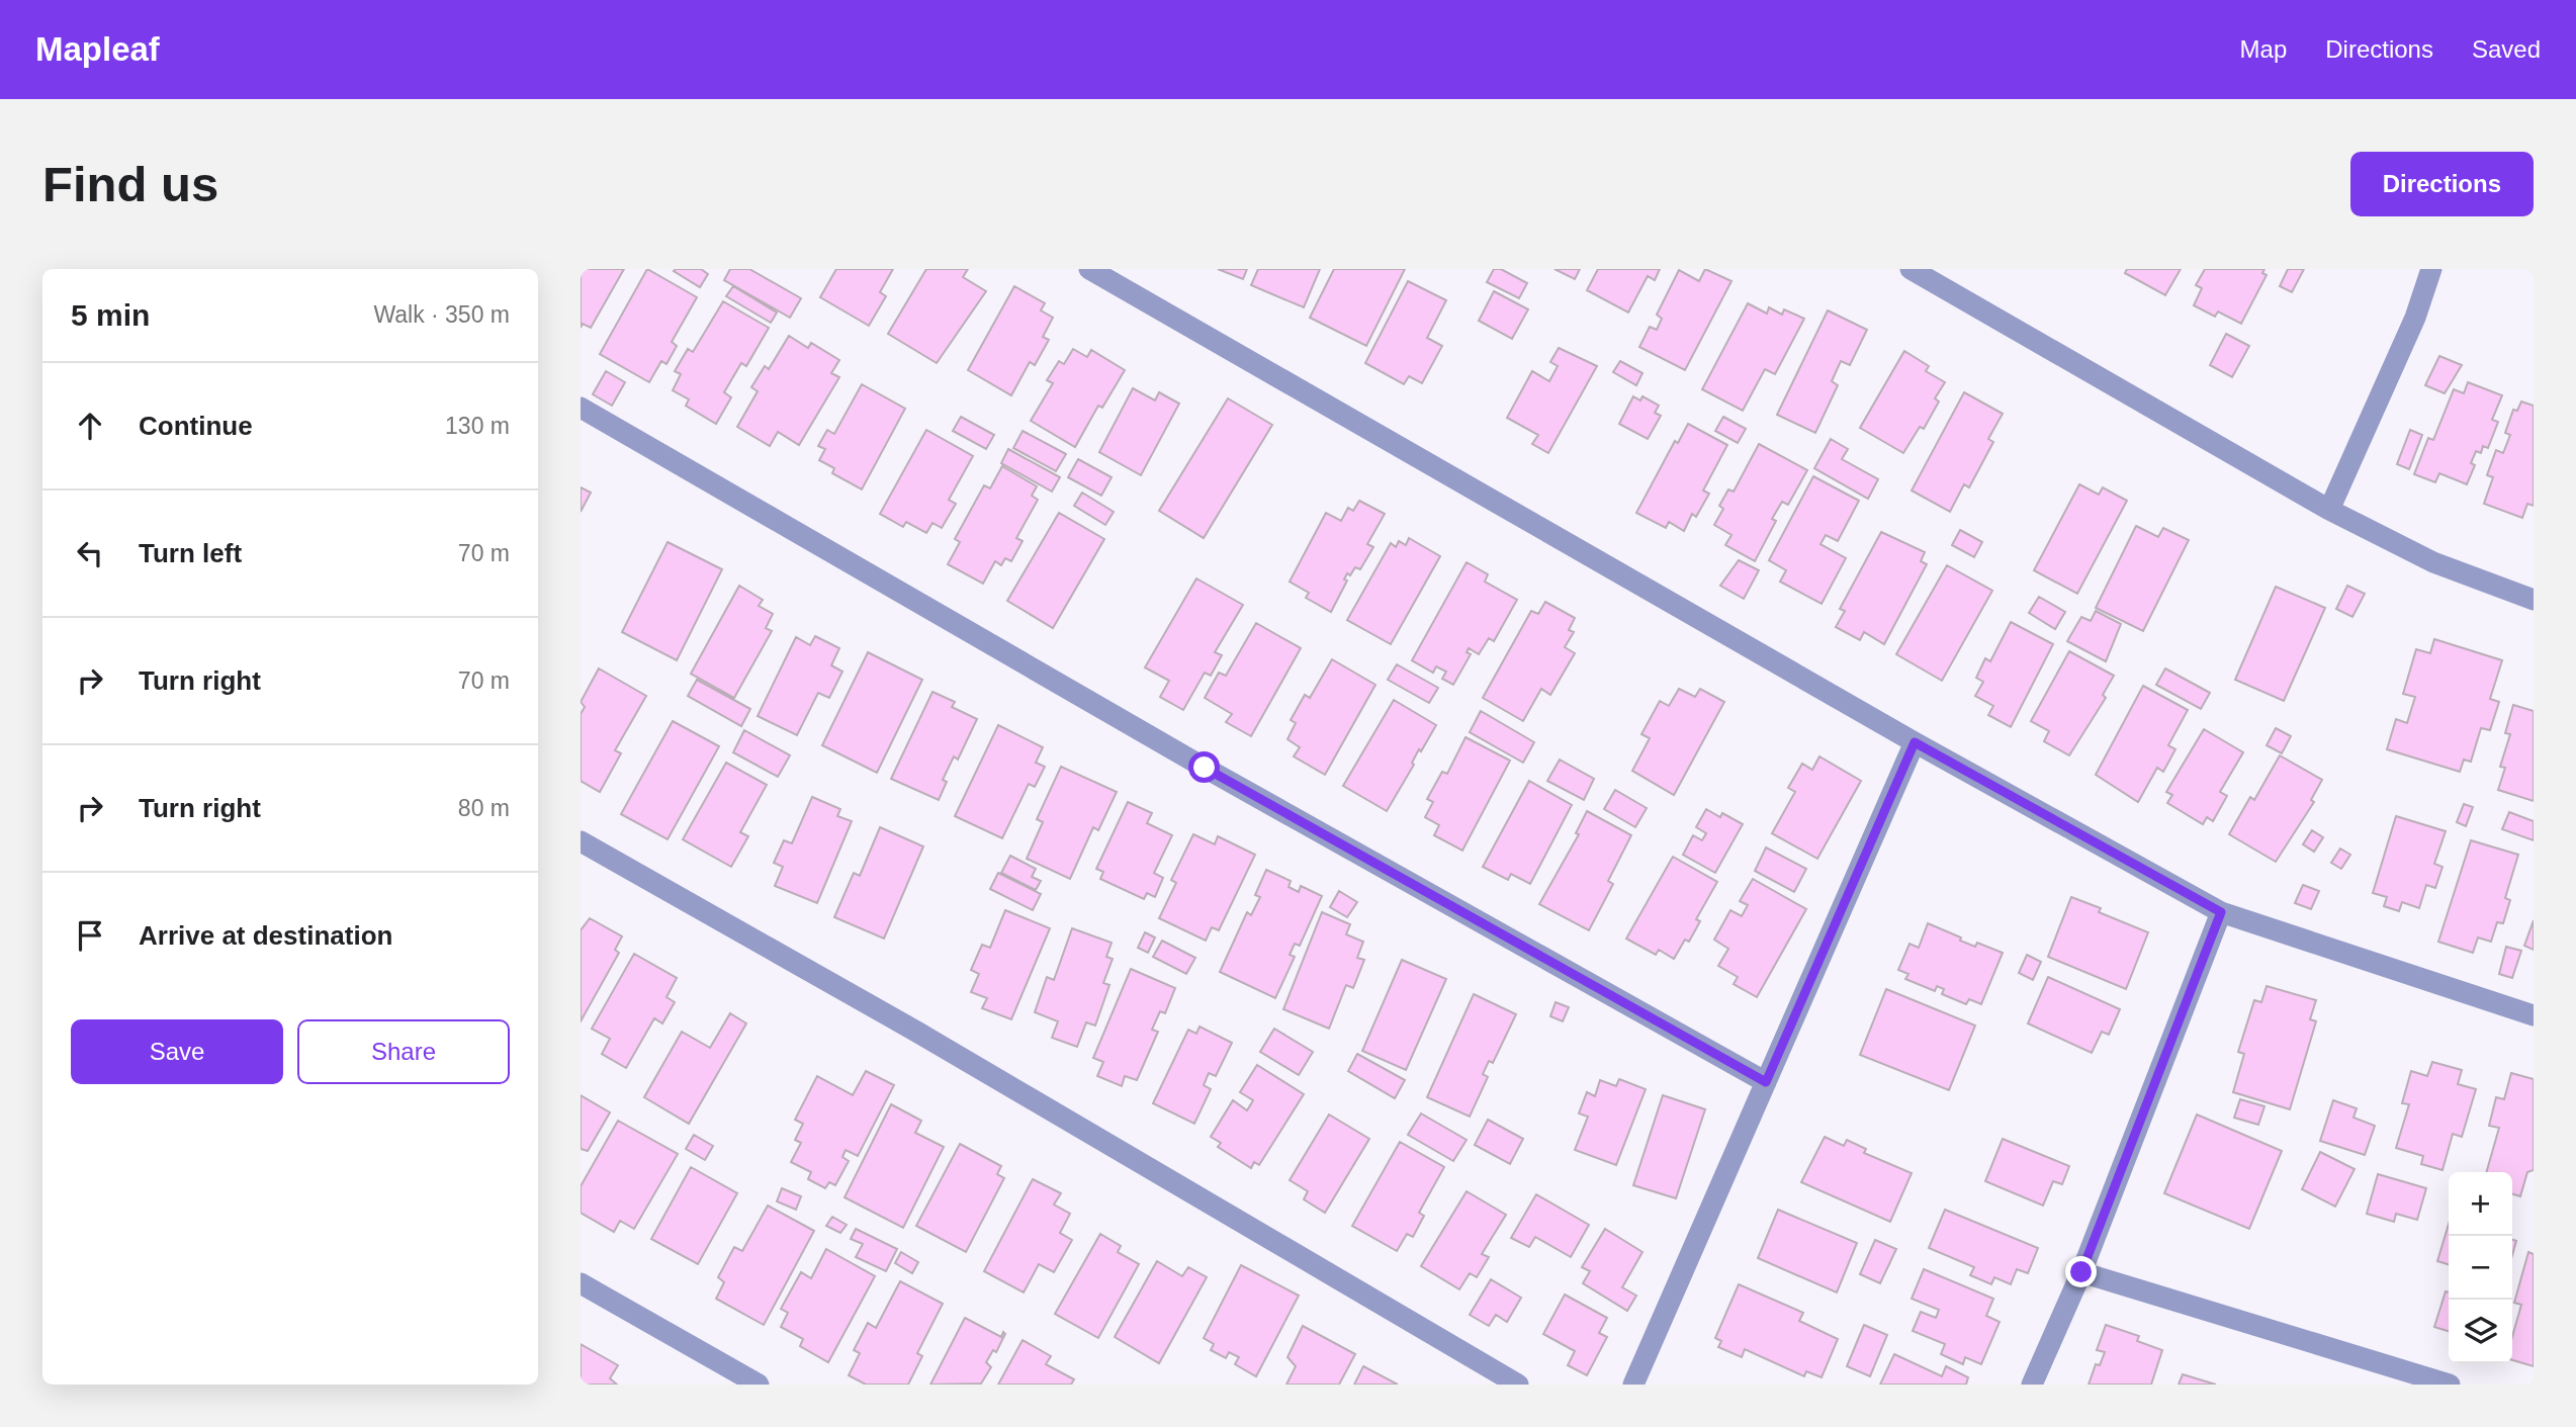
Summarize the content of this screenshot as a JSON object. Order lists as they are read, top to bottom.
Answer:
{
  "page": {
    "header": "Mapleaf",
    "nav": ["Map", "Directions", "Saved"],
    "buttons": [
      "Directions",
      ["Save", "Share"]
    ],
    "title": "Find us",
    "heading": ["5 min", "Walk · 350 m"],
    "list": [
      ["Continue", "130 m"],
      ["Turn left", "70 m"],
      ["Turn right", "70 m"],
      ["Turn right", "80 m"],
      "Arrive at destination"
    ],
    "map_buttons": ["+", "−"]
  }
}
